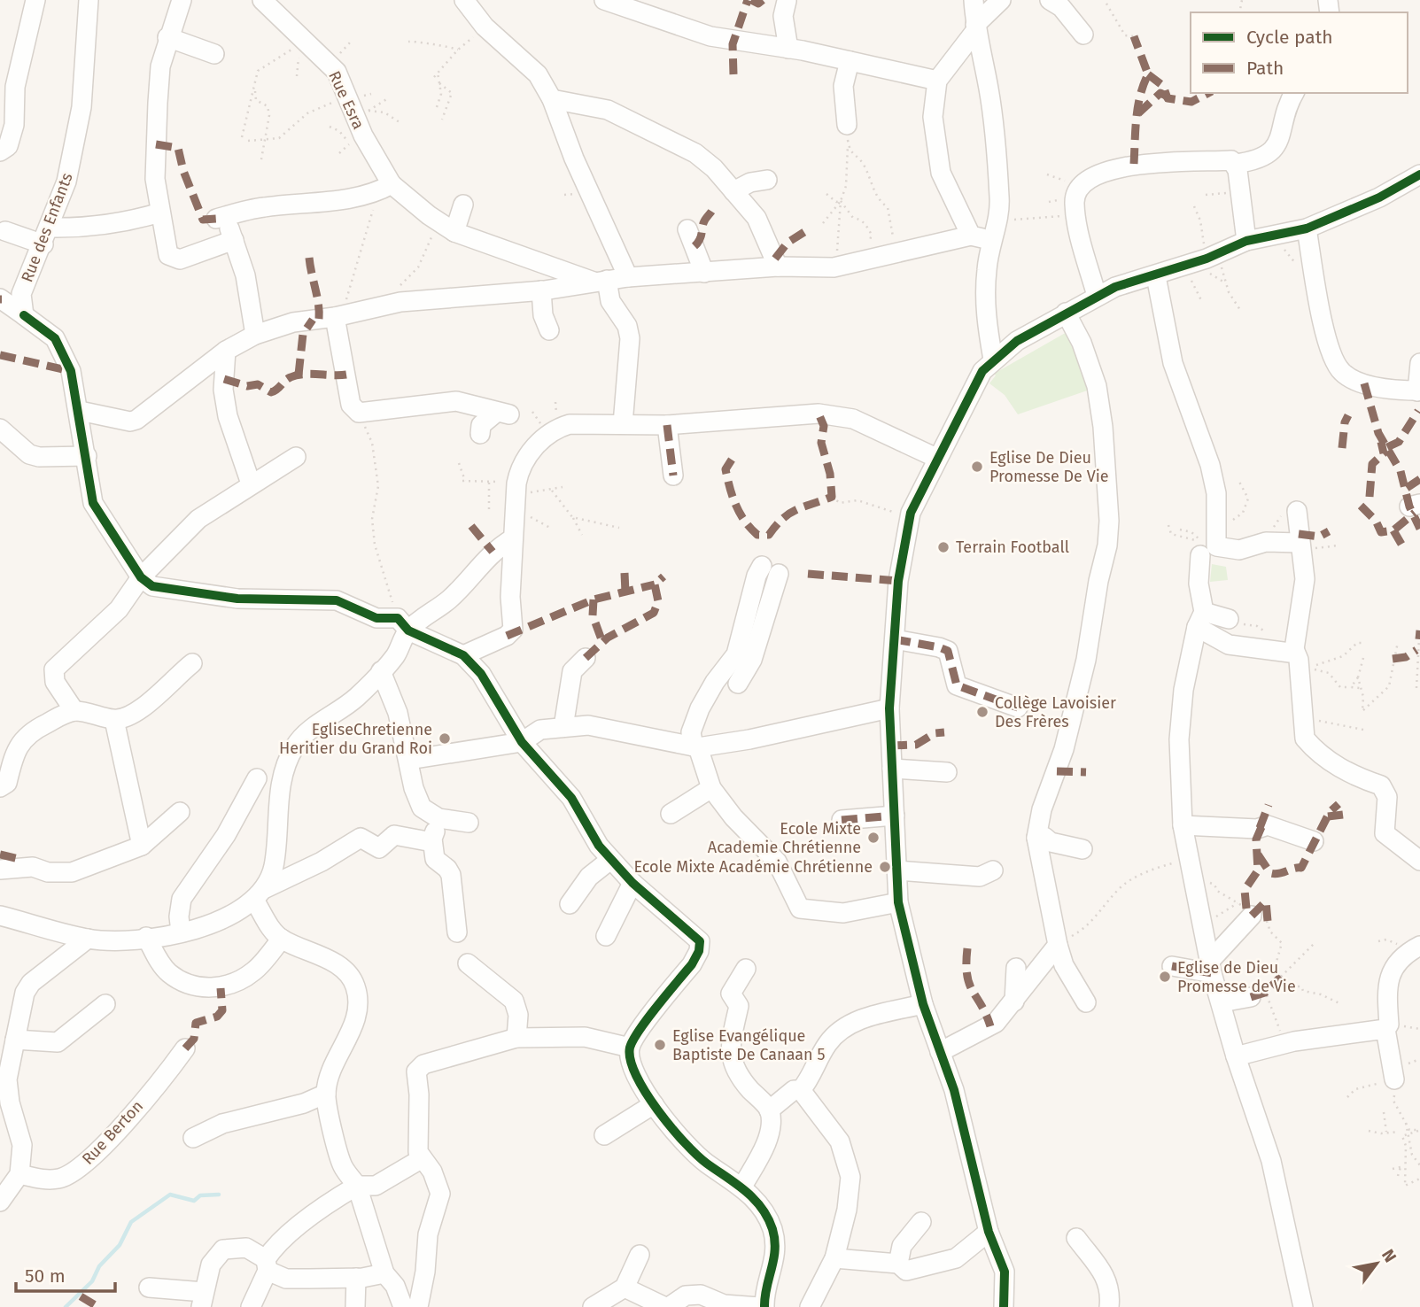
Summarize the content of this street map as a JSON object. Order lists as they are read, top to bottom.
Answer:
{
  "streets": {
    "street": ["Rue Esra", "Rue des Enfants", "Rue Berton"]
  },
  "places": [
    "Eglise De Dieu Promesse De Vie",
    "Terrain Football",
    "Collège Lavoisier Des Frères",
    "EgliseChretienne Heritier du Grand Roi",
    "Ecole Mixte Academie Chrétienne",
    "Ecole Mixte Académie Chrétienne",
    "Eglise de Dieu Promesse de Vie",
    "Eglise Evangélique Baptiste De Canaan 5"
  ],
  "legend": ["Cycle path", "Path"],
  "scale_bar": "50 m",
  "north": "top right"
}
